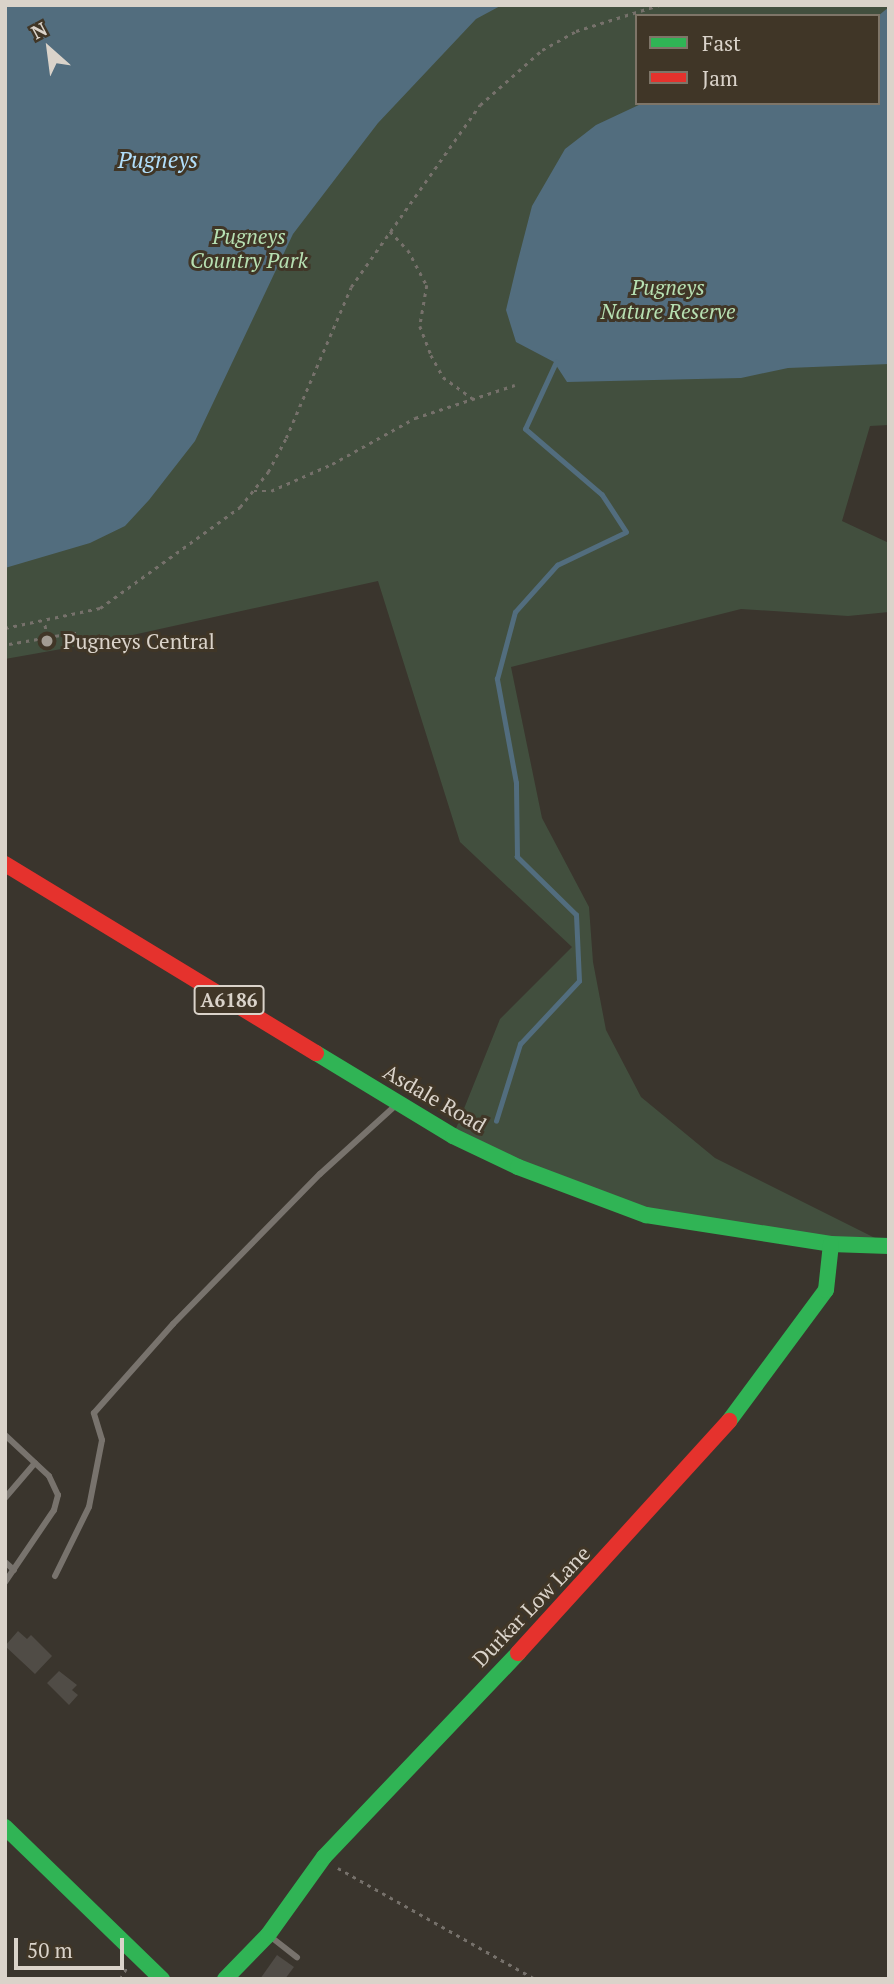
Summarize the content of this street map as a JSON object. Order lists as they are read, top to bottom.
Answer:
{
  "streets": {
    "street": ["A6186", "Asdale Road", "Durkar Low Lane"]
  },
  "crossings": [
    ["Asdale Road", "Durkar Low Lane"]
  ],
  "water": ["Pugneys"],
  "parks": ["Pugneys Country Park", "Pugneys Nature Reserve"],
  "places": ["Pugneys Central"],
  "legend": ["Fast", "Jam"],
  "scale_bar": "50 m",
  "north": "top left"
}
